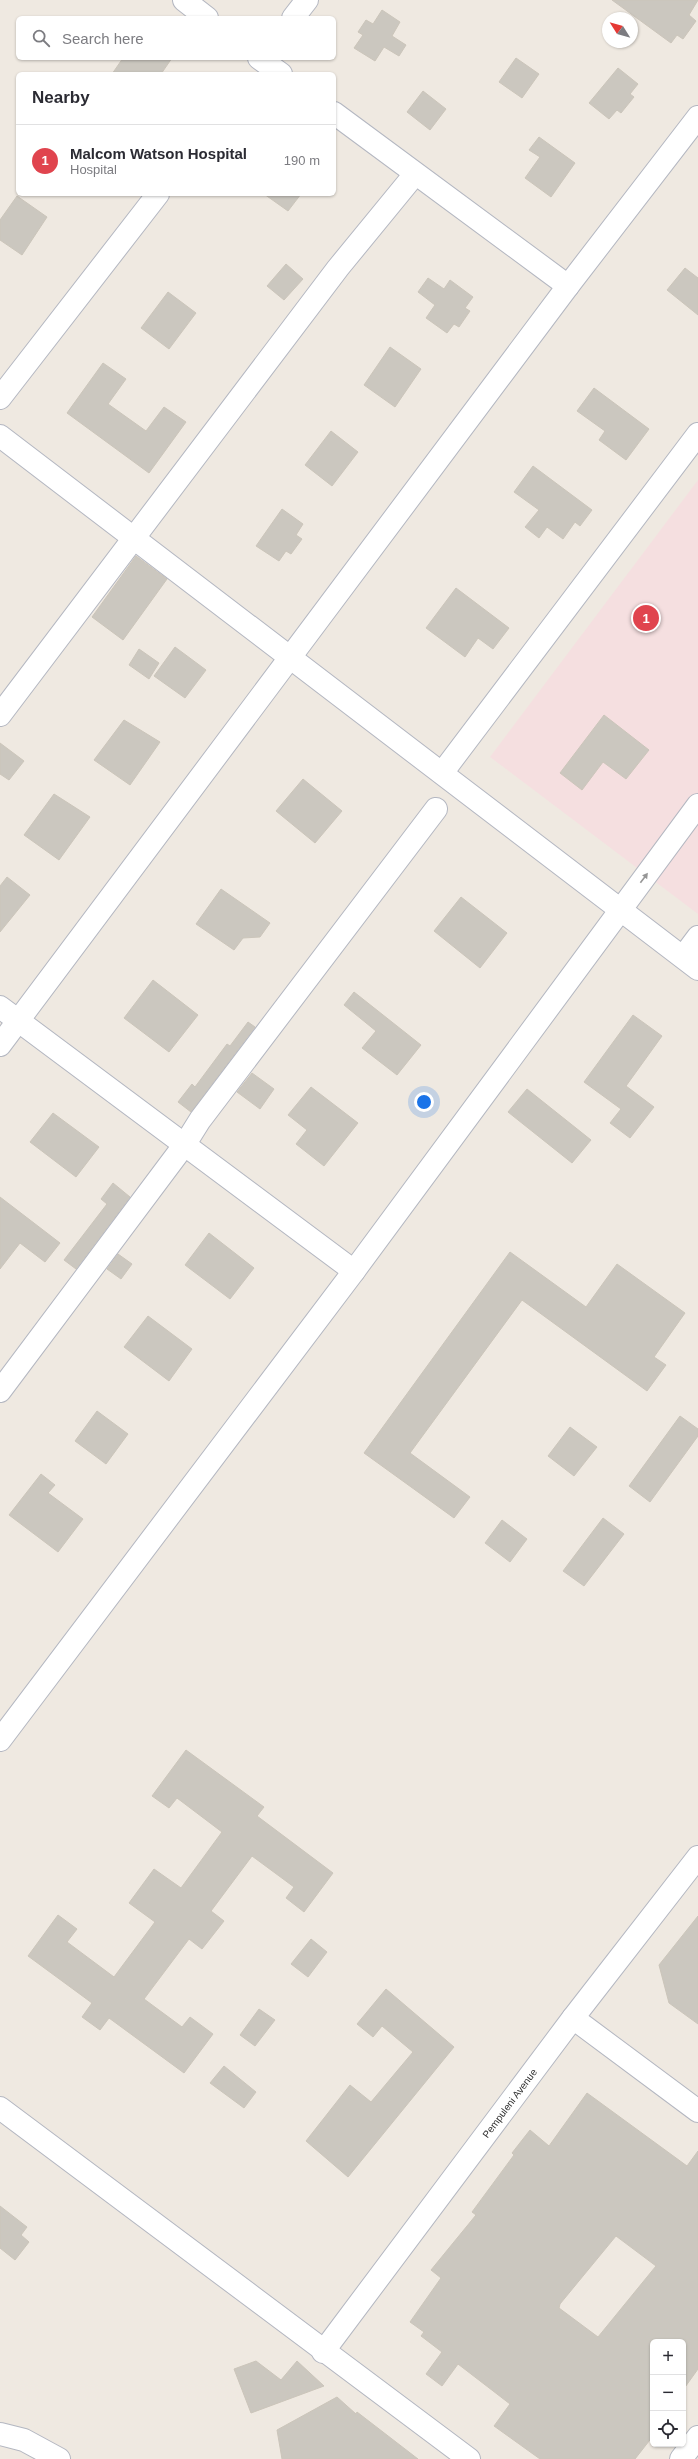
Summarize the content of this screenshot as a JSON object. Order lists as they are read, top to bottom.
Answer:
{
  "streets": {
    "street": ["Pempuleni Avenue"]
  },
  "north": "top left",
  "page": {
    "search": "Search here",
    "heading": "Nearby",
    "list": [
      {
        "mark": "1",
        "name": "Malcom Watson Hospital",
        "note": "Hospital",
        "value": "190 m"
      }
    ],
    "pins": "1",
    "map_buttons": ["+", "−"]
  }
}
